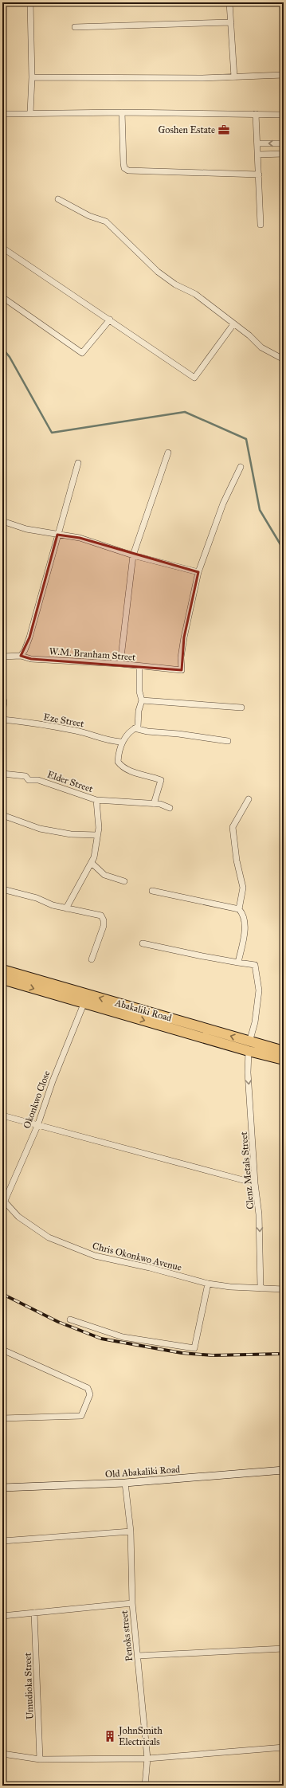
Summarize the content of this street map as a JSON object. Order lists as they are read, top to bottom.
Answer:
{
  "streets": {
    "highway": ["Abakaliki Road"],
    "main road": ["Old Abakaliki Road"],
    "street": [
      "W.M. Branham Street",
      "Eze Street",
      "Elder Street",
      "Okonkwo Close",
      "Clenz Metals Street",
      "Chris Okonkwo Avenue",
      "Penoks street",
      "Umudioka Street"
    ]
  },
  "crossings": [
    ["Abakaliki Road", "Okonkwo Close"],
    ["Abakaliki Road", "Clenz Metals Street"],
    ["Okonkwo Close", "Chris Okonkwo Avenue"],
    ["Clenz Metals Street", "Chris Okonkwo Avenue"],
    ["Old Abakaliki Road", "Penoks street"]
  ],
  "one_way": ["Clenz Metals Street"],
  "places": {
    "office": ["Goshen Estate"],
    "building": ["JohnSmith Electricals"]
  }
}
